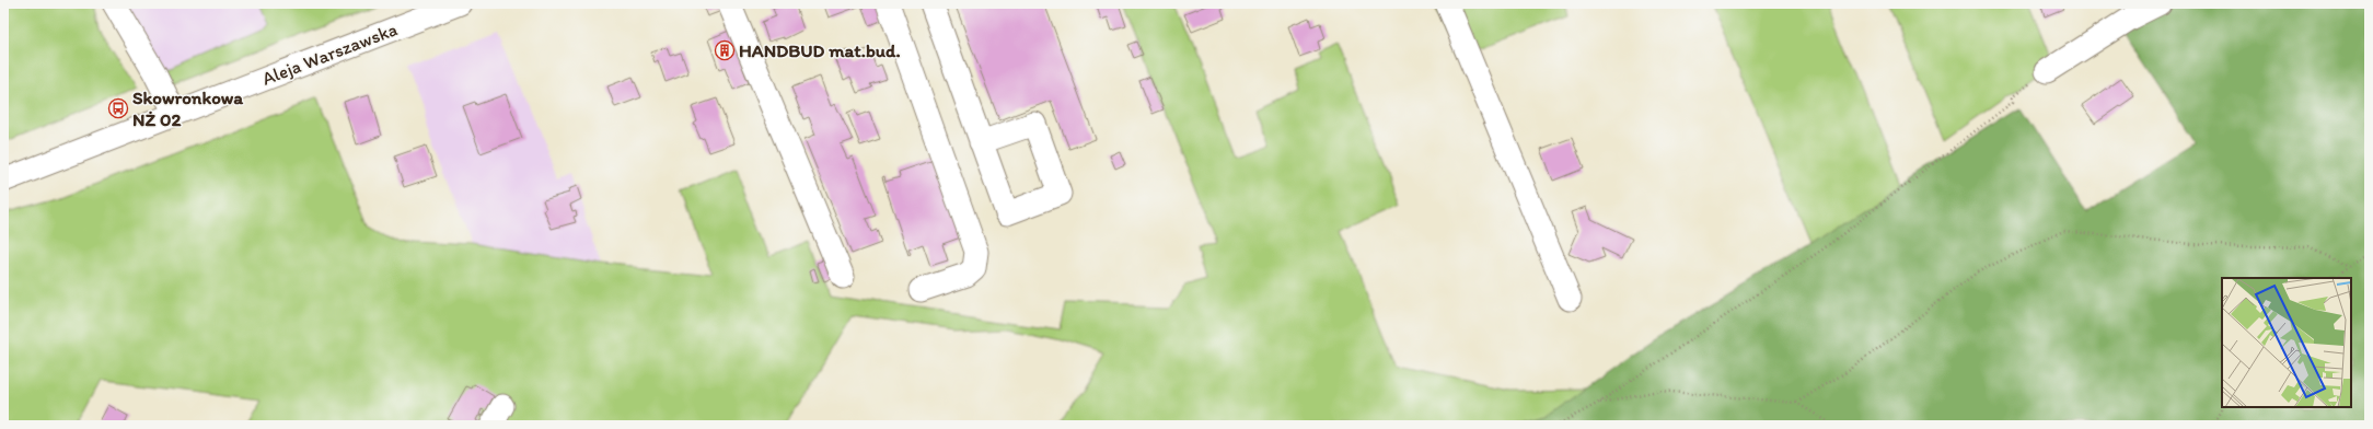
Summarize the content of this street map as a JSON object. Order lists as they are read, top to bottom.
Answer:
{
  "streets": {
    "street": ["Aleja Warszawska"]
  },
  "places": {
    "building": ["HANDBUD mat.bud."],
    "bus stop": ["Skowronkowa NŻ 02"]
  }
}
